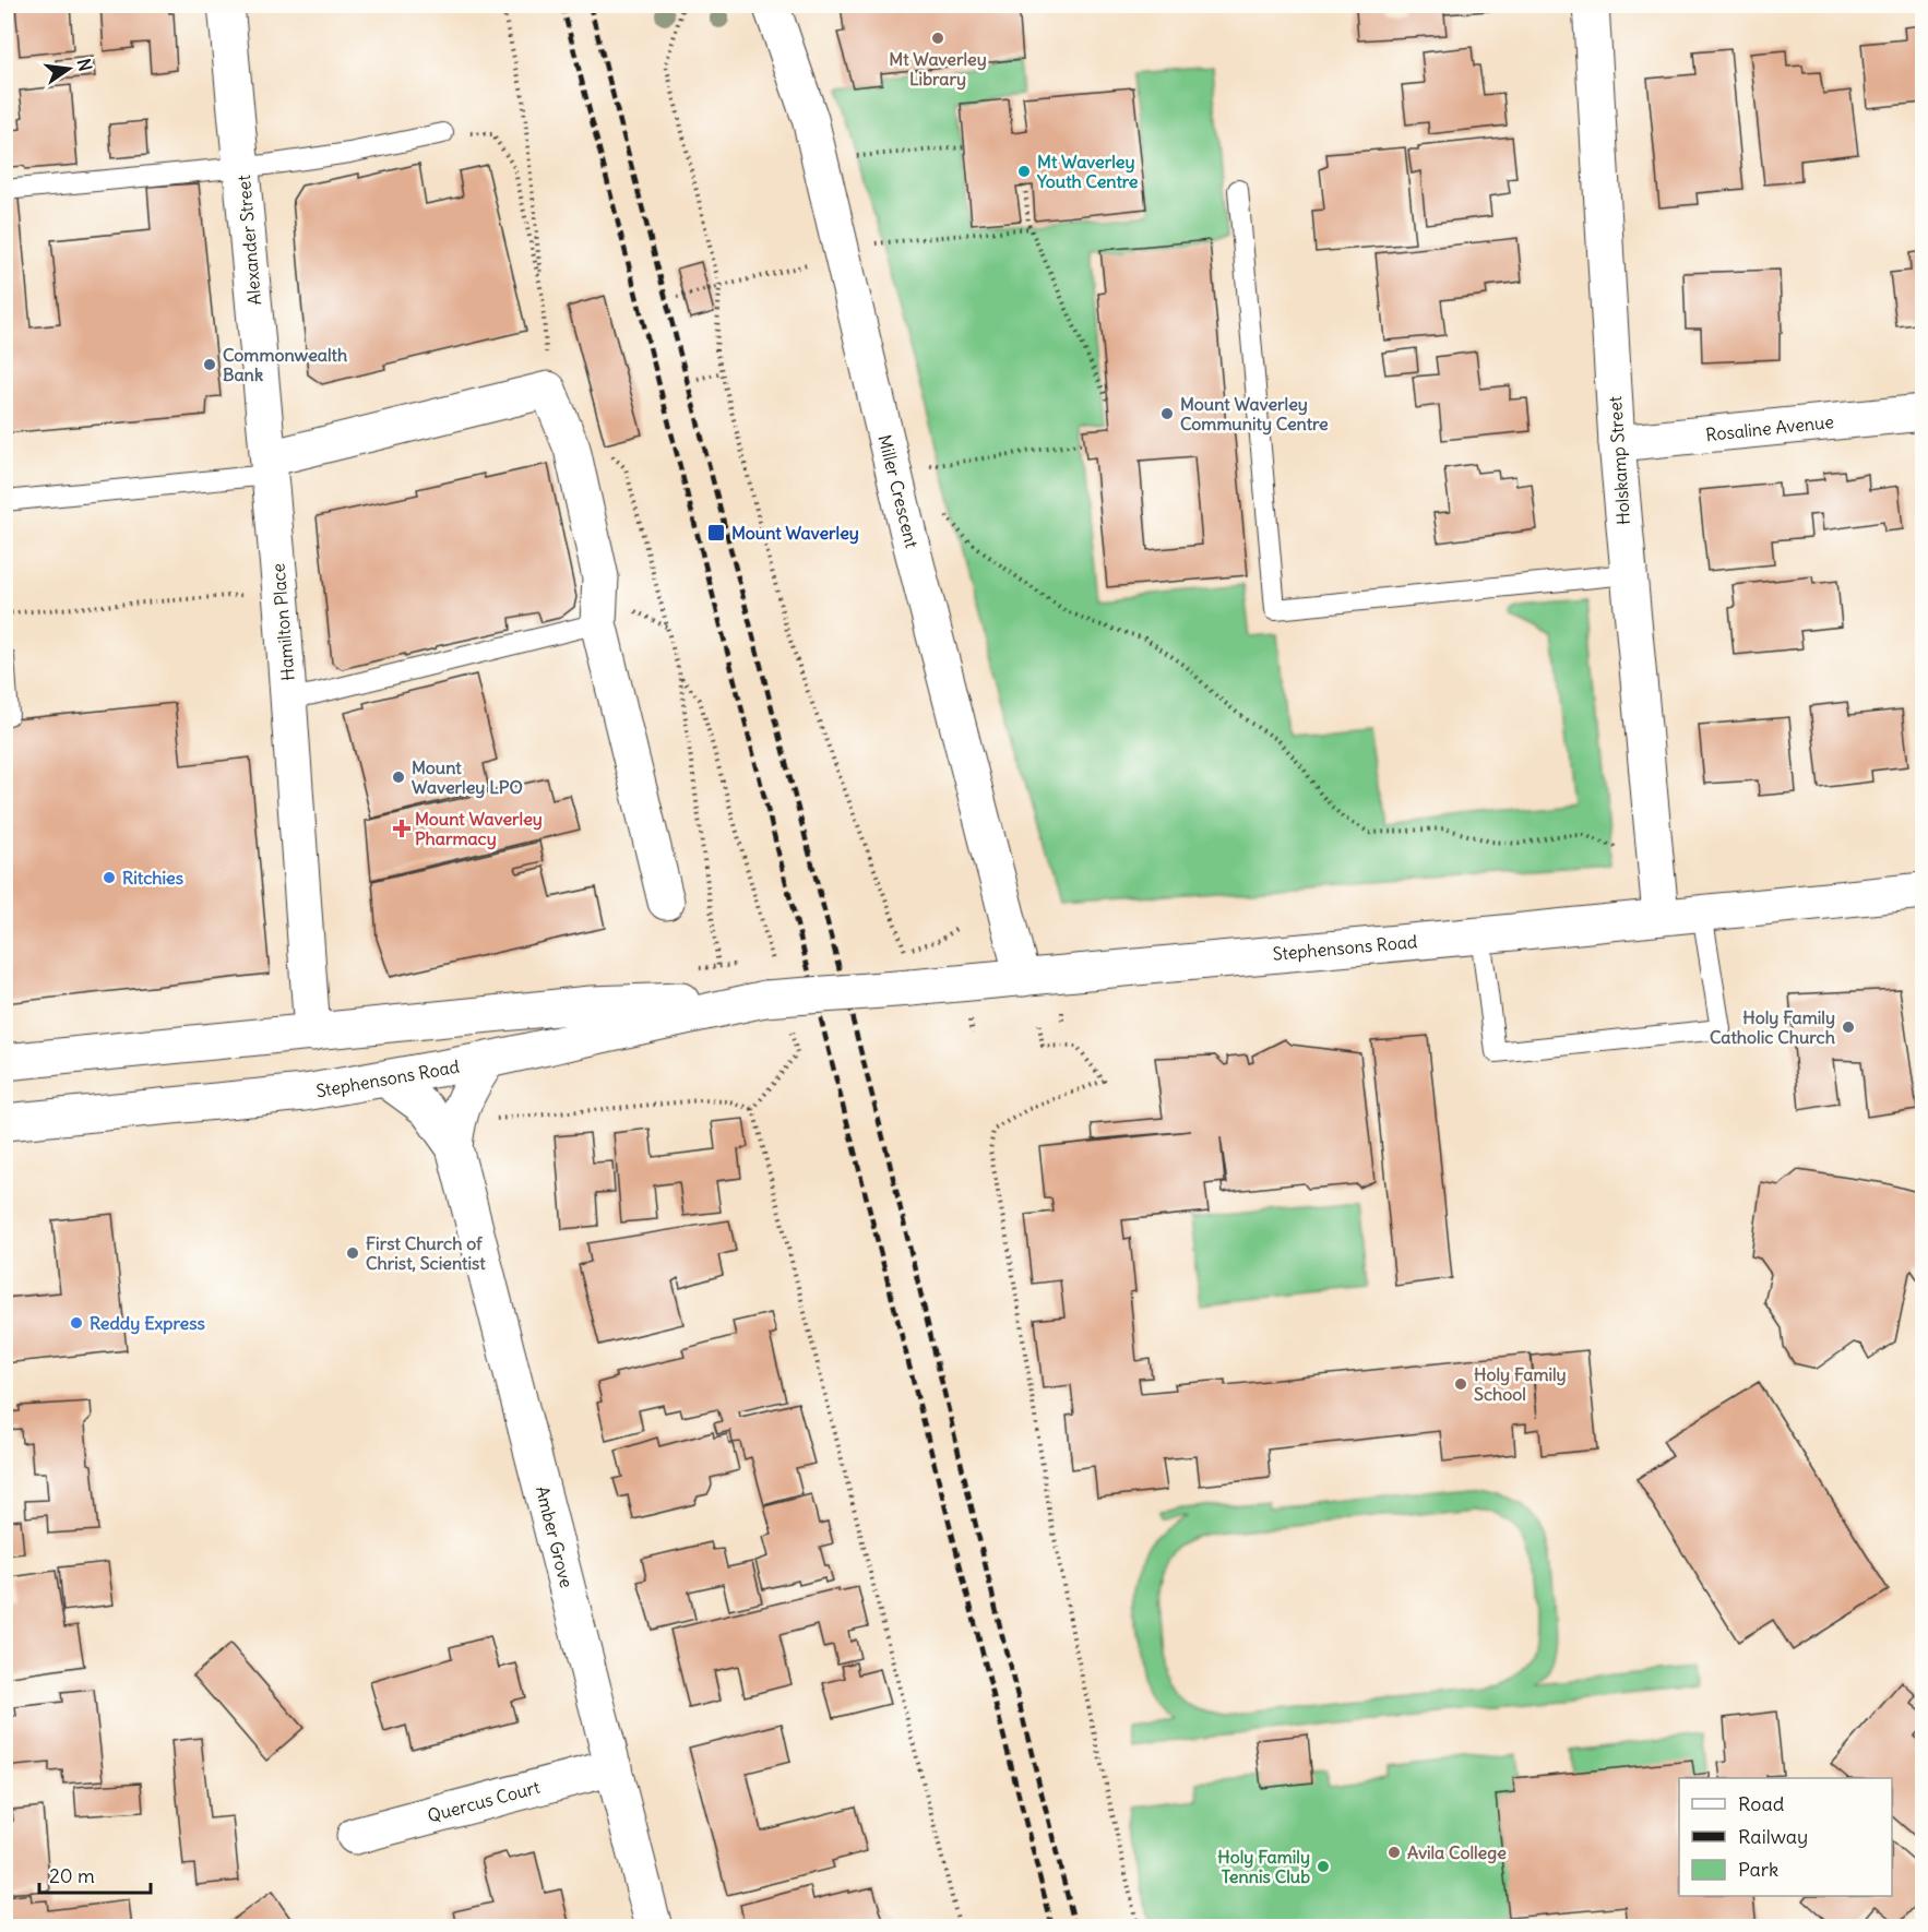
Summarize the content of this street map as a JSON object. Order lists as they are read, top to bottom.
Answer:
{
  "streets": {
    "street": [
      "Alexander Street",
      "Rosaline Avenue",
      "Holskamp Street",
      "Miller Crescent",
      "Hamilton Place",
      "Stephensons Road",
      "Amber Grove",
      "Quercus Court"
    ]
  },
  "crossings": [
    ["Alexander Street", "Hamilton Place"],
    ["Rosaline Avenue", "Holskamp Street"],
    ["Holskamp Street", "Stephensons Road"],
    ["Miller Crescent", "Stephensons Road"],
    ["Hamilton Place", "Stephensons Road"],
    ["Stephensons Road", "Amber Grove"],
    ["Amber Grove", "Quercus Court"]
  ],
  "places": {
    "other": [
      "Mt Waverley Library",
      "Mt Waverley Youth Centre",
      "Commonwealth Bank",
      "Mount Waverley Community Centre",
      "Mount Waverley LPO",
      "Ritchies",
      "Holy Family Catholic Church",
      "First Church of Christ, Scientist",
      "Reddy Express",
      "Holy Family School",
      "Avila College",
      "Holy Family Tennis Club"
    ],
    "transit": ["Mount Waverley"],
    "health": ["Mount Waverley Pharmacy"]
  },
  "legend": ["Road", "Railway", "Park"],
  "scale_bar": "20 m",
  "north": "right"
}
